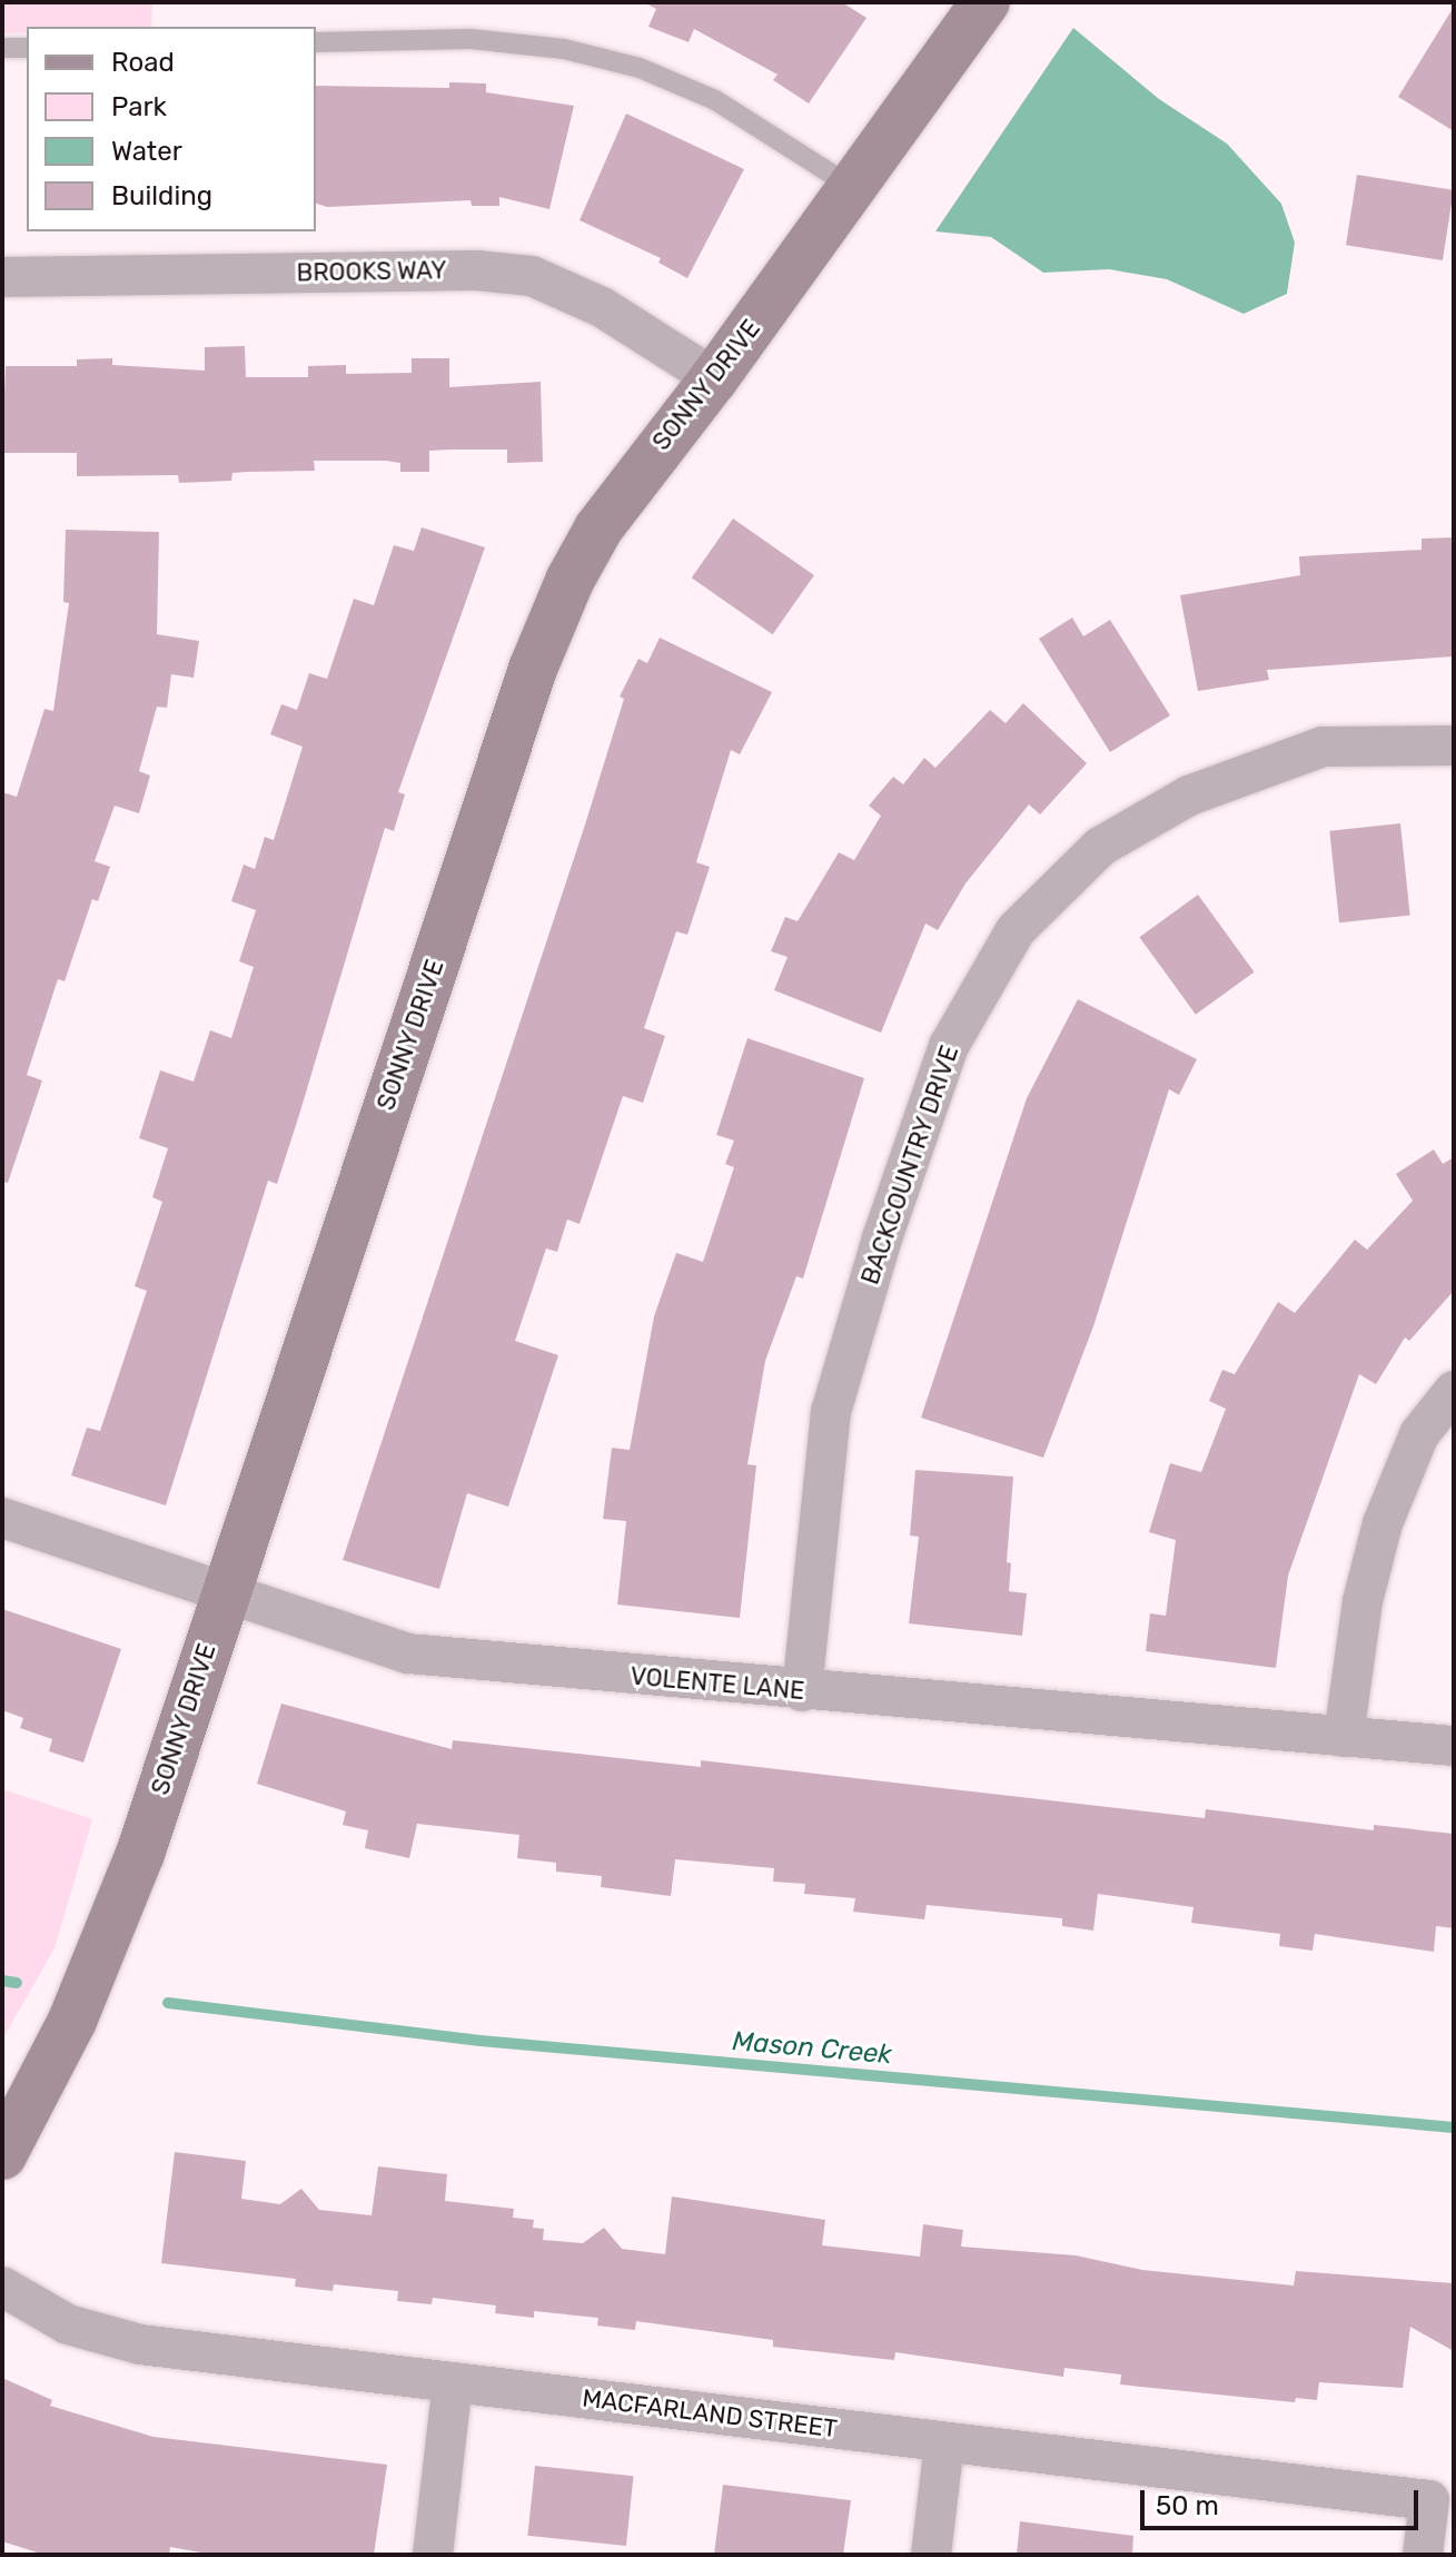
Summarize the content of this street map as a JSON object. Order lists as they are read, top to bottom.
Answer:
{
  "streets": {
    "street": [
      "BROOKS WAY",
      "SONNY DRIVE",
      "BACKCOUNTRY DRIVE",
      "VOLENTE LANE",
      "MACFARLAND STREET"
    ]
  },
  "crossings": [
    ["BROOKS WAY", "SONNY DRIVE"],
    ["SONNY DRIVE", "VOLENTE LANE"],
    ["BACKCOUNTRY DRIVE", "VOLENTE LANE"]
  ],
  "water": ["Mason Creek"],
  "legend": [
    "Road",
    "Park",
    "Water",
    "Building"
  ],
  "scale_bar": "50 m"
}
